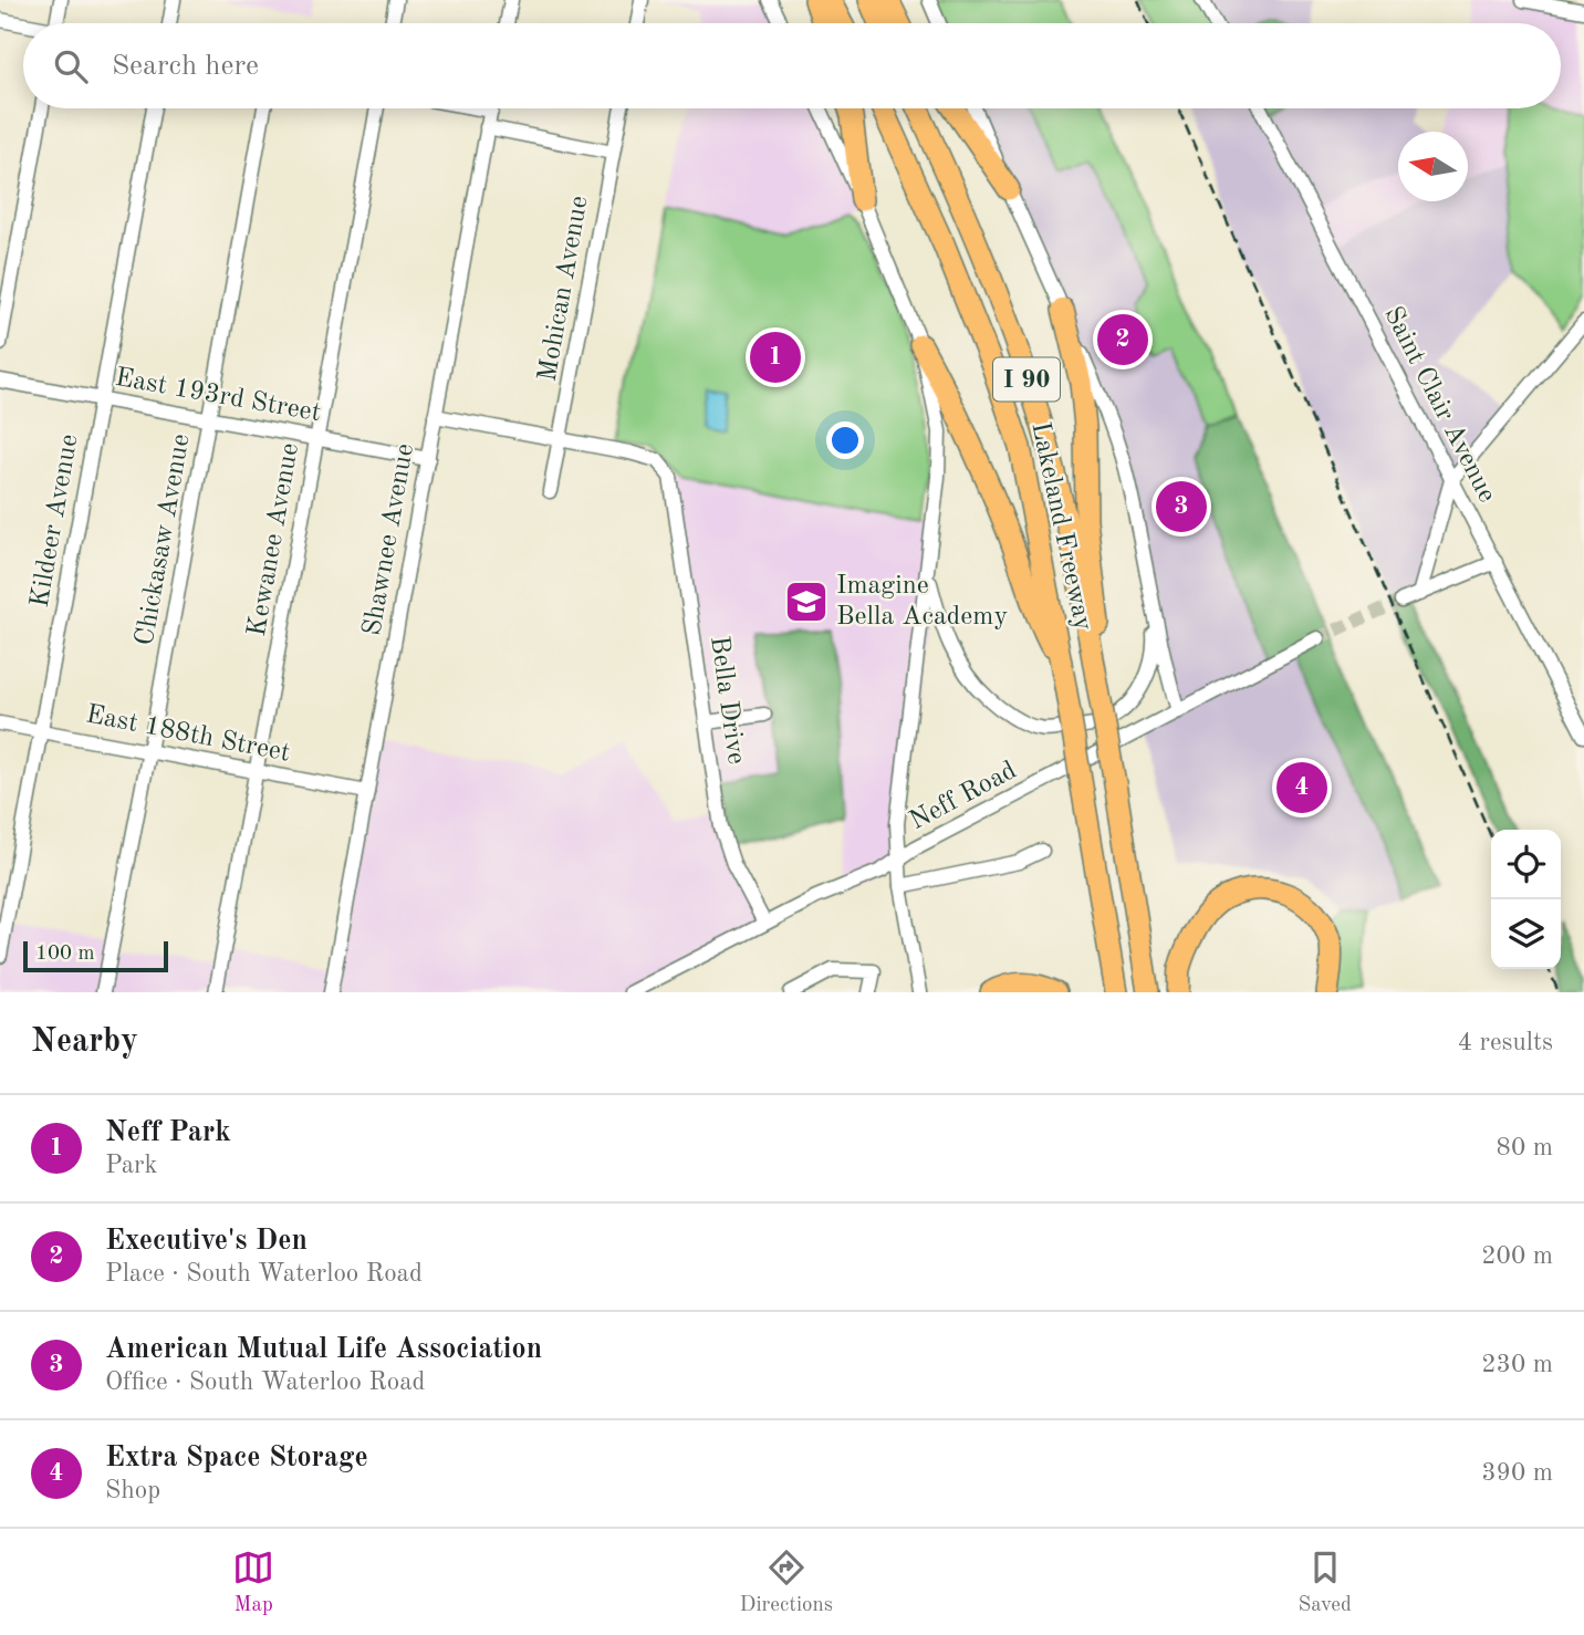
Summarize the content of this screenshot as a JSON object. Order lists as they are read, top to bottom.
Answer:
{
  "streets": {
    "highway": ["I 90", "Lakeland Freeway"],
    "street": [
      "Mohican Avenue",
      "East 193rd Street",
      "Saint Clair Avenue",
      "Kildeer Avenue",
      "Chickasaw Avenue",
      "Kewanee Avenue",
      "Shawnee Avenue",
      "Bella Drive",
      "East 188th Street",
      "Neff Road"
    ]
  },
  "crossings": [
    ["Mohican Avenue", "Bella Drive"],
    ["East 193rd Street", "Kildeer Avenue"],
    ["East 193rd Street", "Chickasaw Avenue"],
    ["East 193rd Street", "Kewanee Avenue"],
    ["East 193rd Street", "Shawnee Avenue"],
    ["Kildeer Avenue", "East 188th Street"],
    ["Chickasaw Avenue", "East 188th Street"],
    ["Kewanee Avenue", "East 188th Street"],
    ["Shawnee Avenue", "East 188th Street"],
    ["Bella Drive", "Neff Road"]
  ],
  "places": {
    "school or university": ["Imagine Bella Academy"]
  },
  "scale_bar": "100 m",
  "north": "left",
  "page": {
    "search": "Search here",
    "pins": [
      "2",
      "1",
      "3",
      "4"
    ],
    "scale": "100 m",
    "heading": ["Nearby", "4 results"],
    "list": [
      {
        "mark": "1",
        "name": "Neff Park",
        "note": "Park",
        "value": "80 m"
      },
      {
        "mark": "2",
        "name": "Executive's Den",
        "note": "Place · South Waterloo Road",
        "value": "200 m"
      },
      {
        "mark": "3",
        "name": "American Mutual Life Association",
        "note": "Office · South Waterloo Road",
        "value": "230 m"
      },
      {
        "mark": "4",
        "name": "Extra Space Storage",
        "note": "Shop",
        "value": "390 m"
      }
    ],
    "nav": ["Map", "Directions", "Saved"]
  }
}
